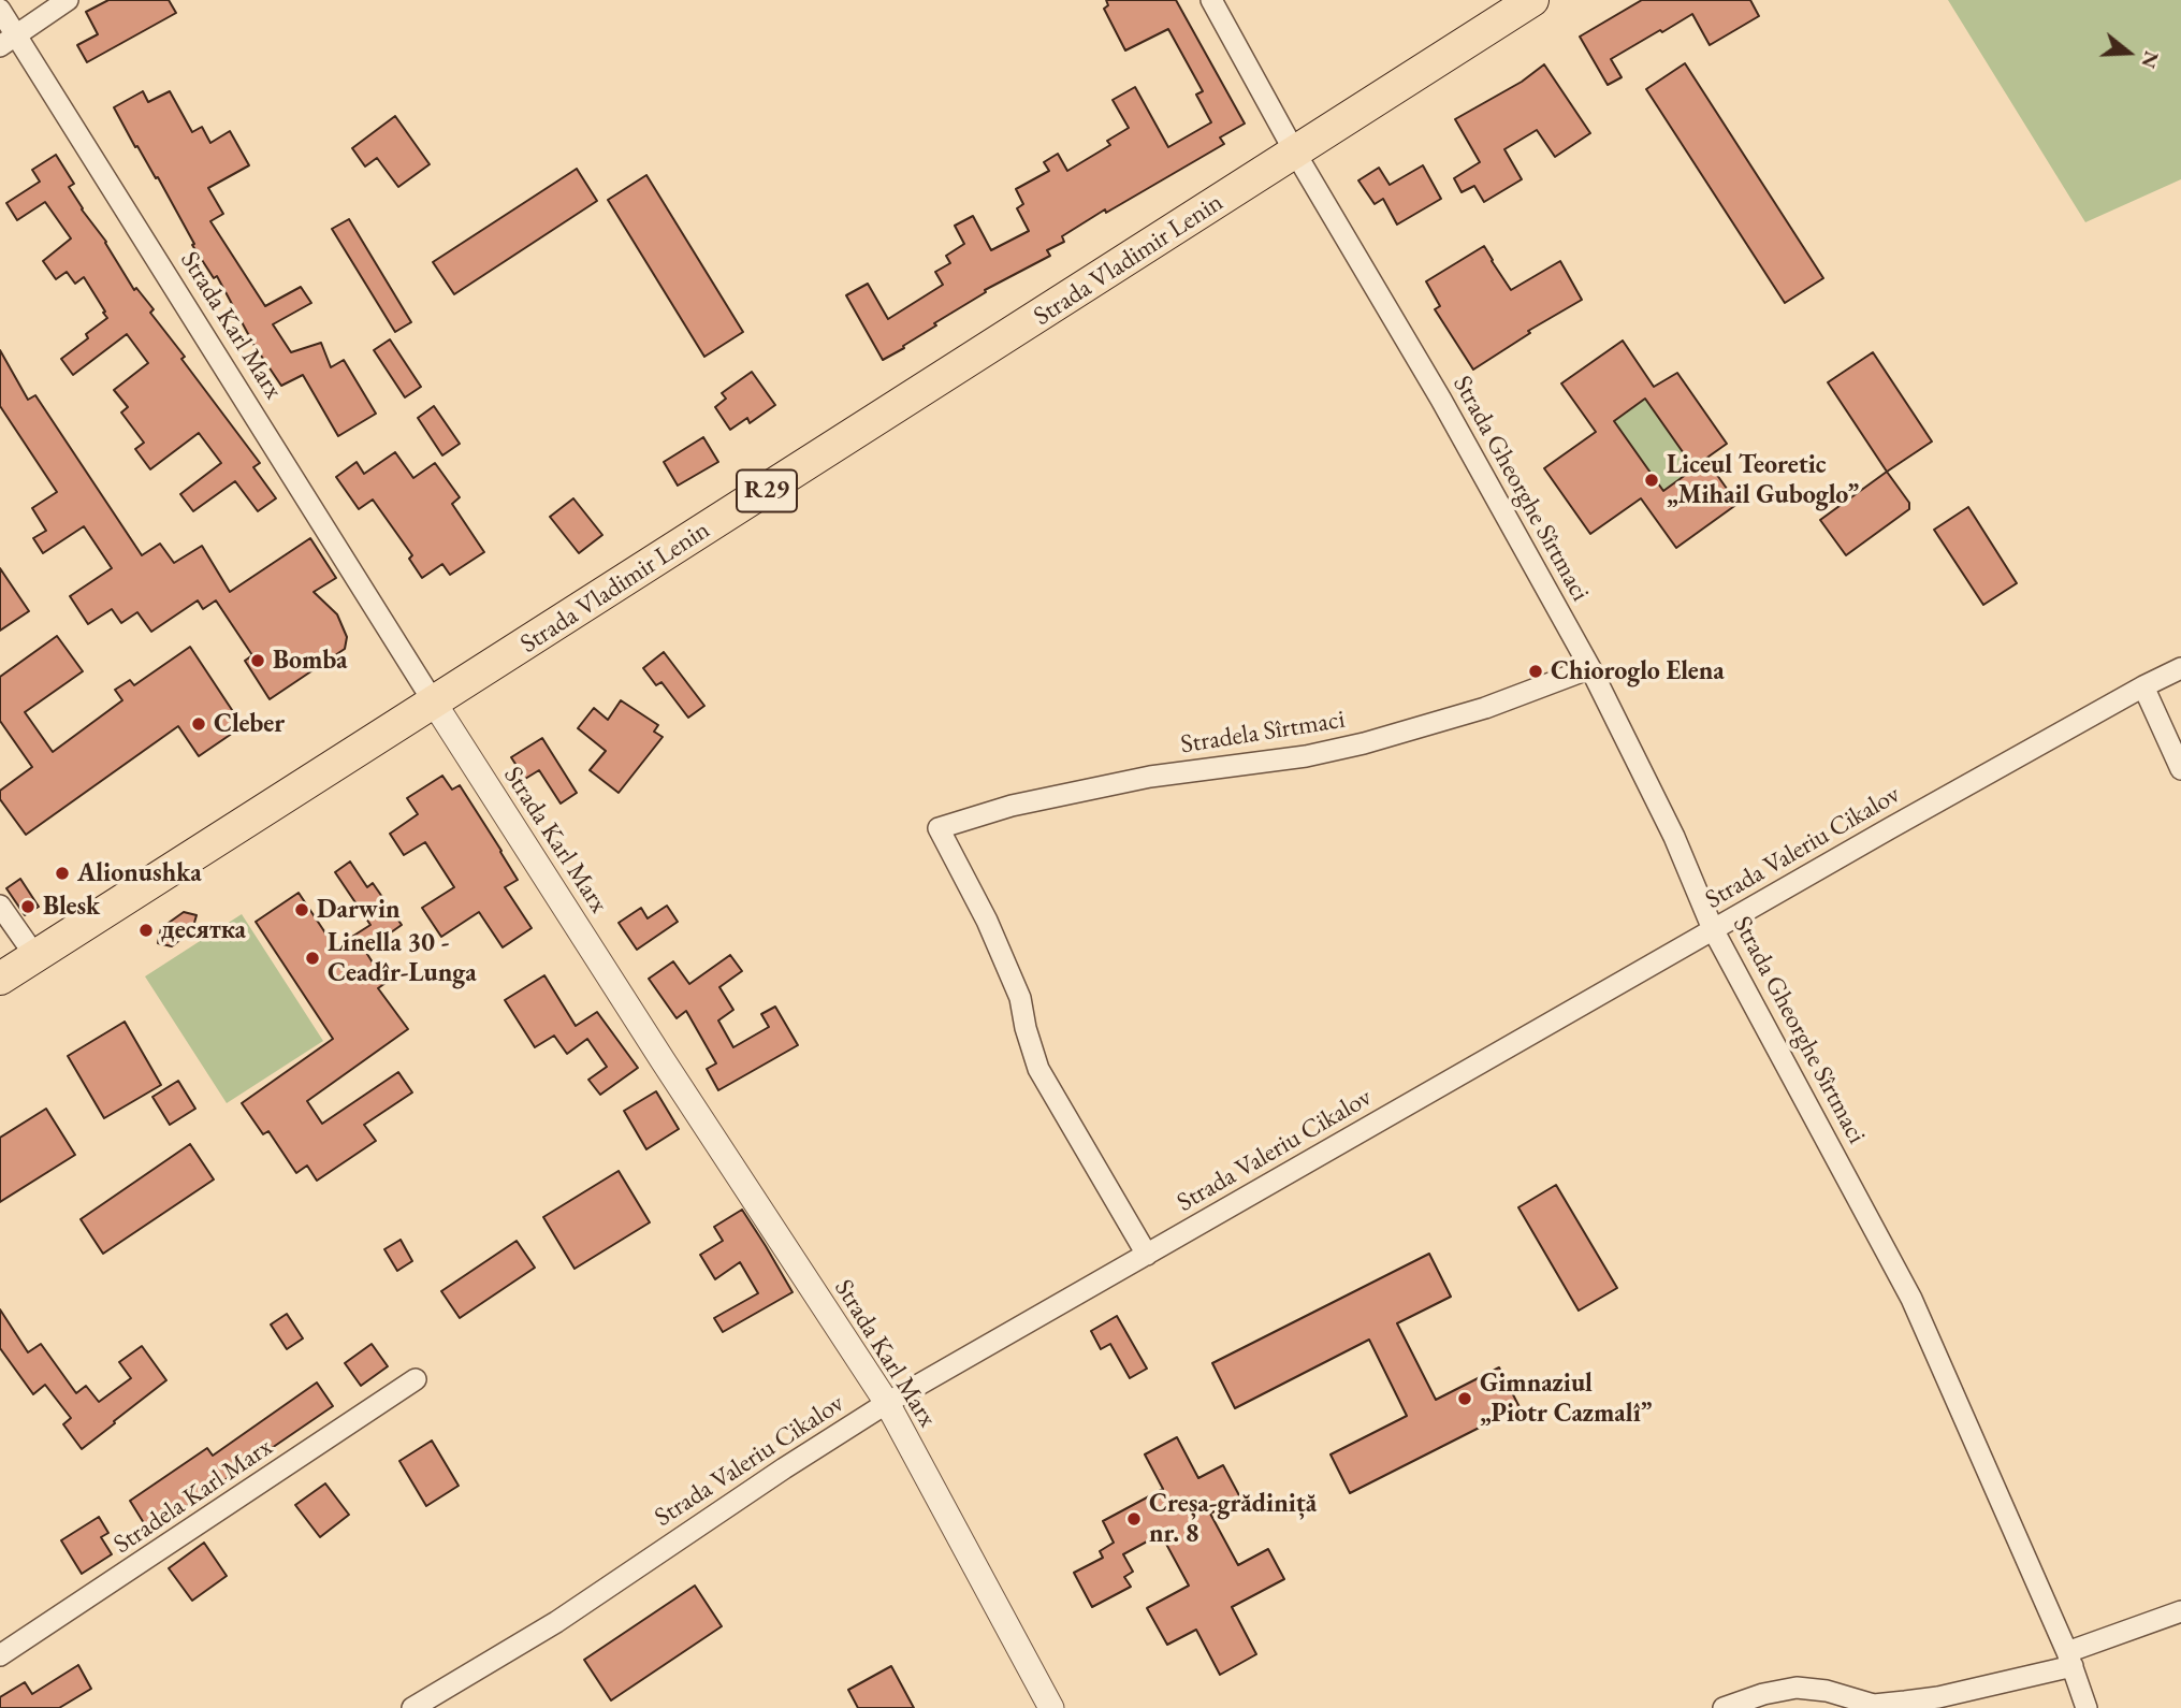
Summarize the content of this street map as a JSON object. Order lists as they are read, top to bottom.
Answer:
{
  "streets": {
    "main road": ["Strada Vladimir Lenin", "R29"],
    "street": [
      "Strada Karl Marx",
      "Strada Gheorghe Sîrtmaci",
      "Stradela Sîrtmaci",
      "Strada Valeriu Cikalov",
      "Stradela Karl Marx"
    ]
  },
  "crossings": [
    ["Strada Vladimir Lenin", "Strada Karl Marx"],
    ["Strada Vladimir Lenin", "Strada Gheorghe Sîrtmaci"],
    ["Strada Karl Marx", "Strada Valeriu Cikalov"],
    ["Strada Gheorghe Sîrtmaci", "Stradela Sîrtmaci"],
    ["Strada Gheorghe Sîrtmaci", "Strada Valeriu Cikalov"],
    ["Stradela Sîrtmaci", "Strada Valeriu Cikalov"]
  ],
  "places": [
    "Liceul Teoretic „Mihail Guboglo”",
    "Bomba",
    "Chioroglo Elena",
    "Cleber",
    "Alionushka",
    "Blesk",
    "Darwin",
    "десятка",
    "Linella 30 - Ceadîr-Lunga",
    "Gimnaziul „Piotr Cazmalî”",
    "Creșa-grădiniță nr. 8"
  ],
  "north": "right"
}
